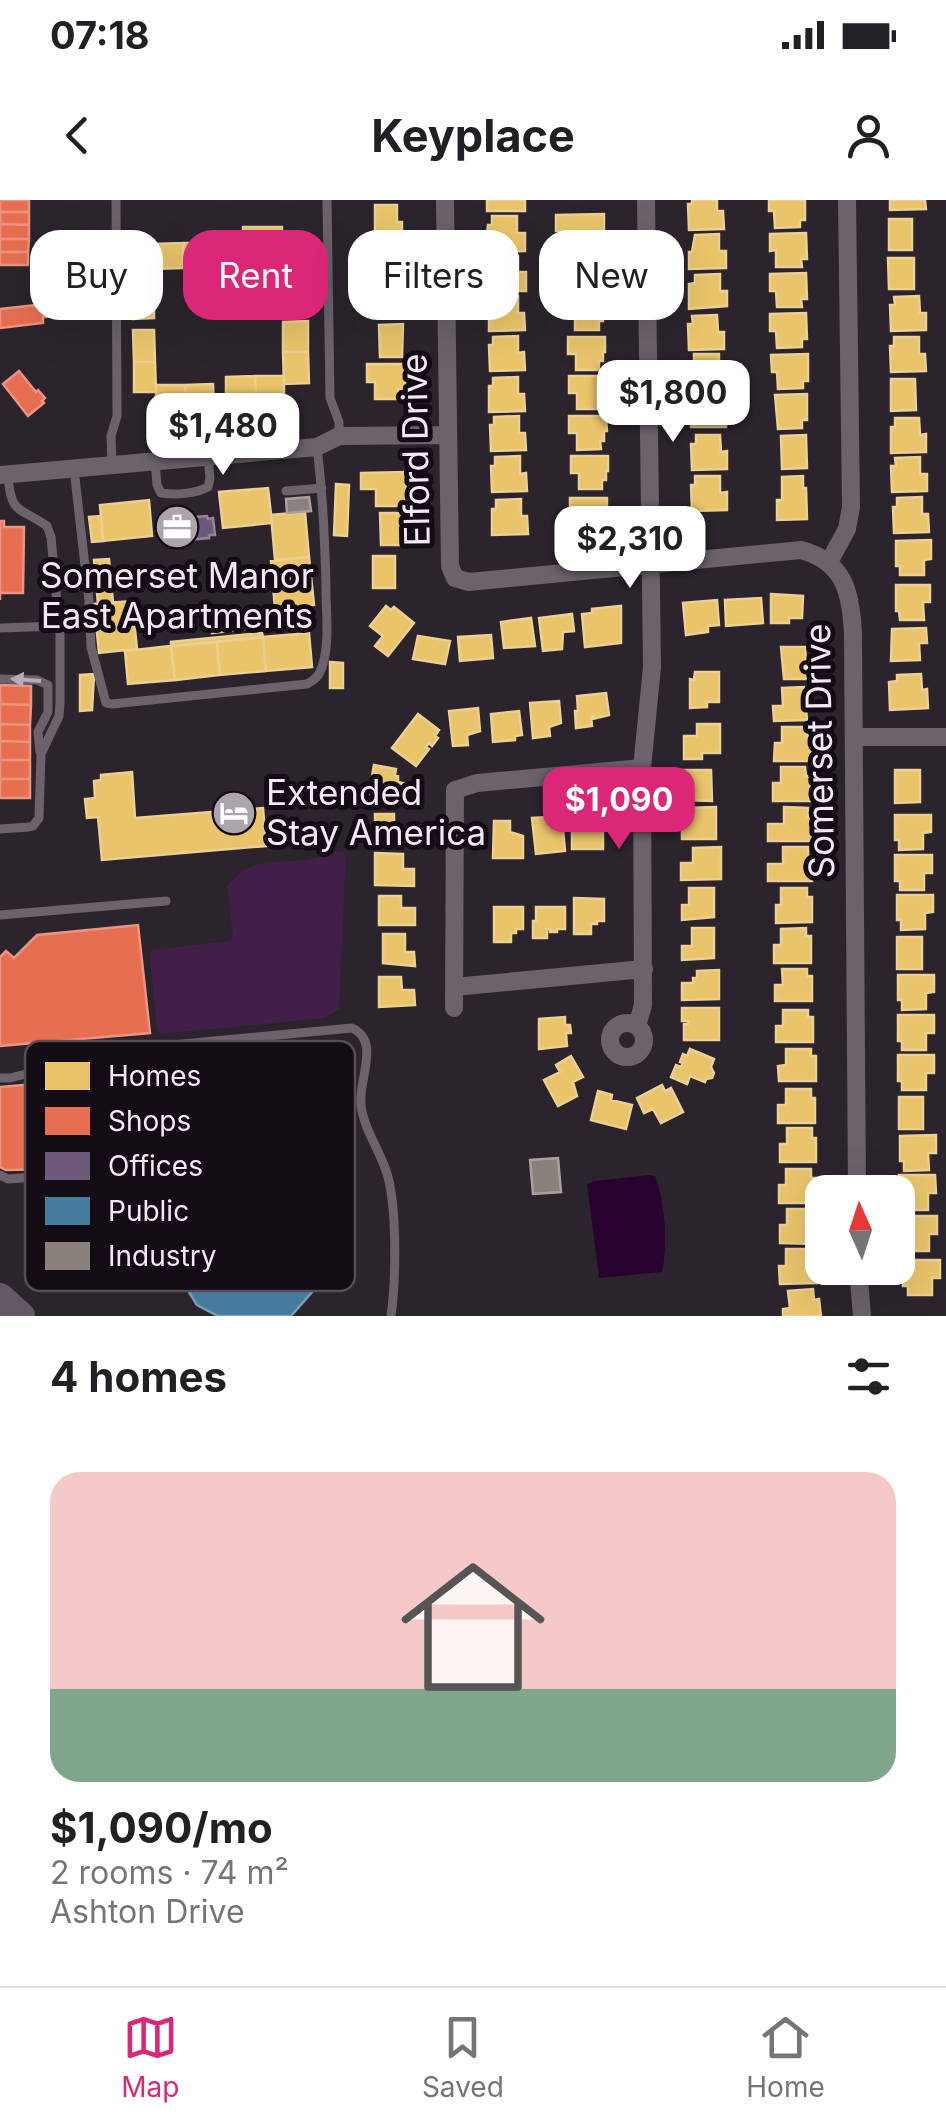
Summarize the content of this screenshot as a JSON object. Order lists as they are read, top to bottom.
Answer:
{
  "streets": {
    "street": ["Elford Drive", "Somerset Drive"]
  },
  "places": {
    "office": ["Somerset Manor East Apartments"],
    "hotel": ["Extended Stay America"]
  },
  "legend": [
    "Homes",
    "Shops",
    "Offices",
    "Public",
    "Industry"
  ],
  "north": "top",
  "page": {
    "status": "07:18",
    "header": "Keyplace",
    "chip": [
      "Buy",
      "Rent",
      "Filters",
      "New"
    ],
    "price": [
      "$1,800",
      "$1,480",
      "$2,310",
      "$1,090"
    ],
    "heading": "4 homes",
    "list": [
      {
        "name": "$1,090/mo",
        "note": "2 rooms · 74 m² · Ashton Drive"
      }
    ],
    "tabs": ["Map", "Saved", "Home"]
  }
}
